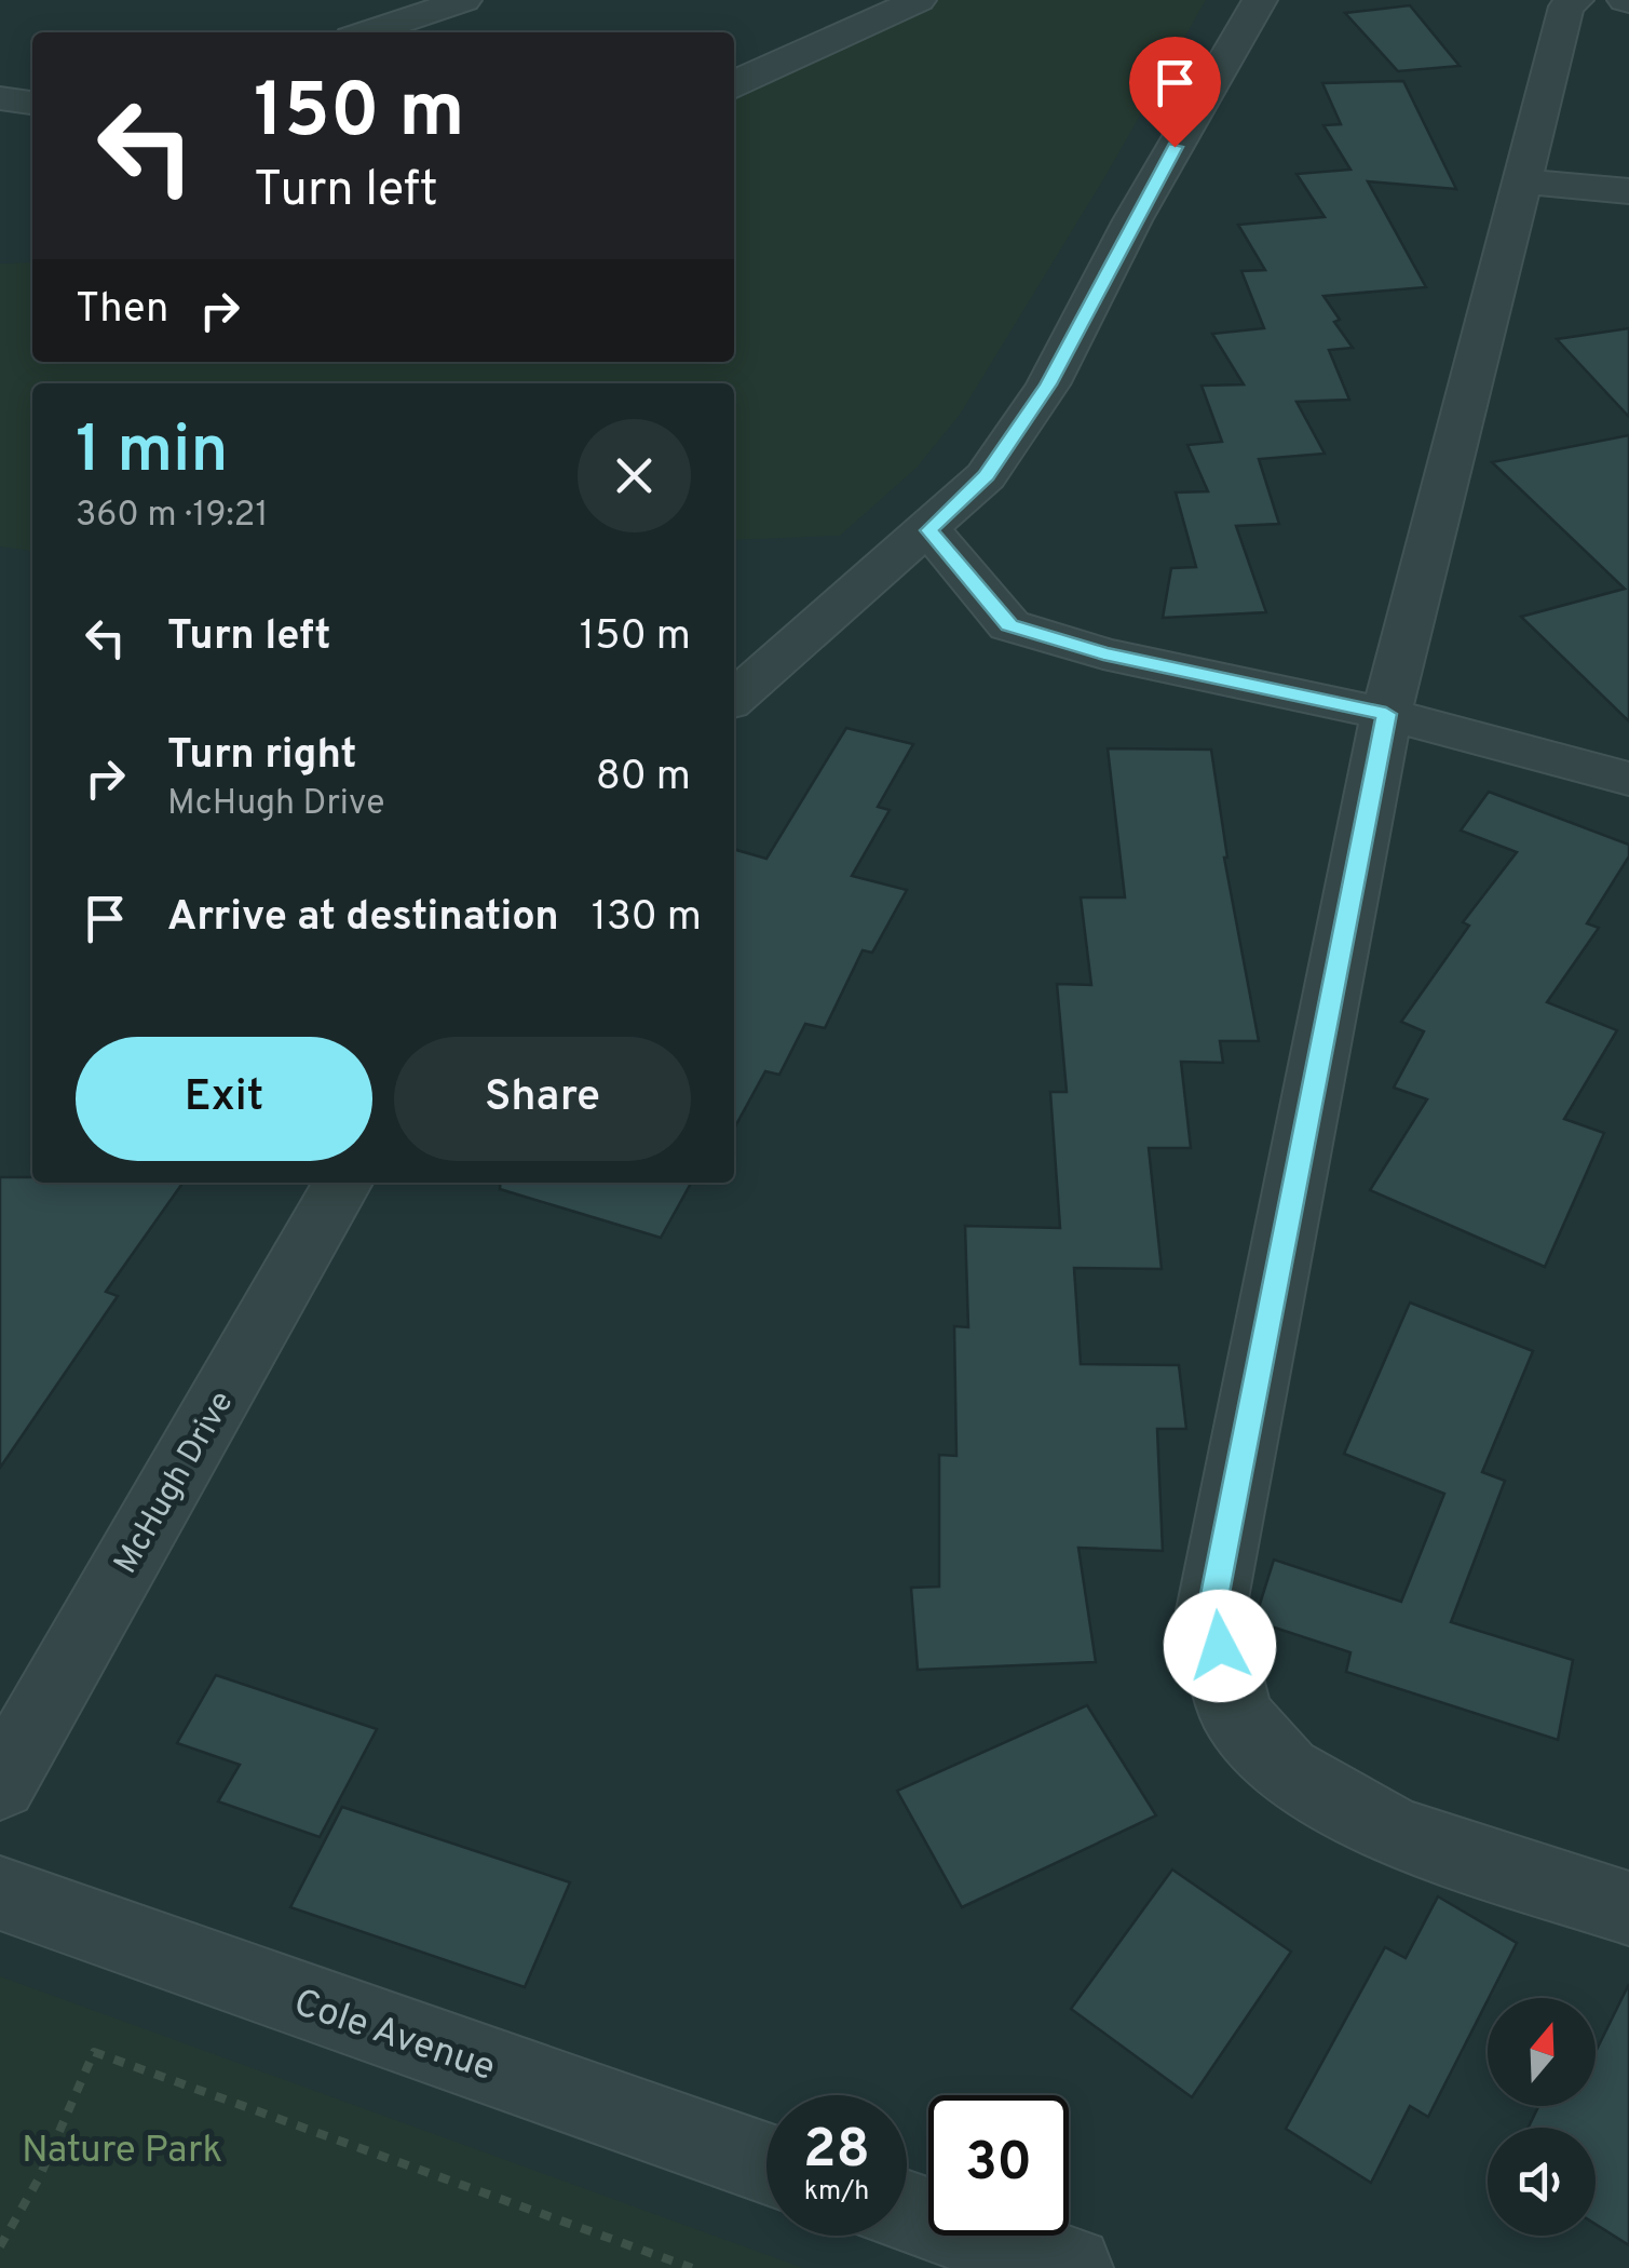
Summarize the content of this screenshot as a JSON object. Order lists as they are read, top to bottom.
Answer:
{
  "streets": {
    "street": ["McHugh Drive", "Cole Avenue"]
  },
  "parks": ["Nature Park"],
  "north": "top",
  "page": {
    "turn": ["150 m", "Turn left"],
    "then": "Then",
    "heading": ["1 min", "360 m · 19:21"],
    "list": [
      {
        "name": "Turn left",
        "value": "150 m"
      },
      {
        "name": "Turn right",
        "note": "McHugh Drive",
        "value": "80 m"
      },
      {
        "name": "Arrive at destination",
        "value": "130 m"
      }
    ],
    "buttons": ["Exit", "Share"],
    "speed": "28 km/h",
    "limit": "30"
  }
}
